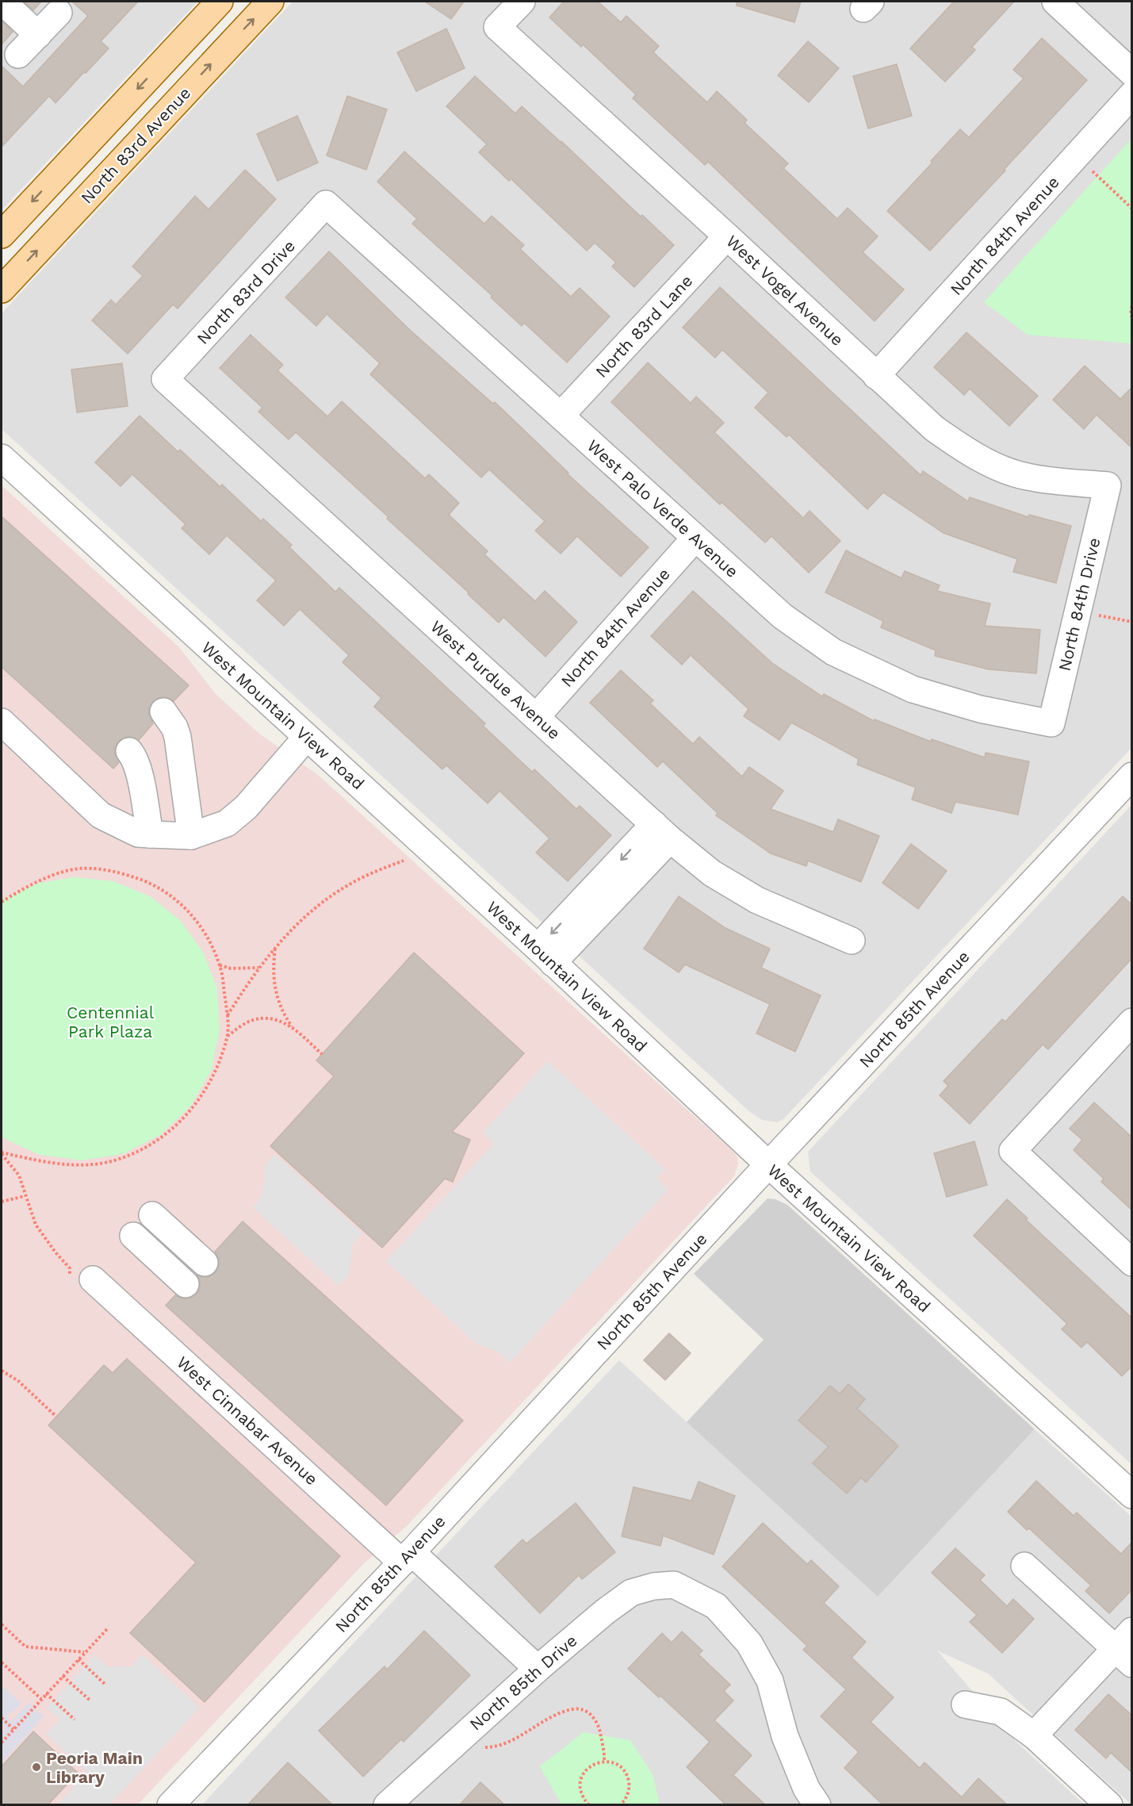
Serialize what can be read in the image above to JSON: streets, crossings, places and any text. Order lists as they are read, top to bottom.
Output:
{
  "streets": {
    "main road": ["North 83rd Avenue"],
    "street": [
      "North 84th Avenue",
      "West Vogel Avenue",
      "North 83rd Drive",
      "North 83rd Lane",
      "West Palo Verde Avenue",
      "North 84th Drive",
      "West Purdue Avenue",
      "West Mountain View Road",
      "North 85th Avenue",
      "West Cinnabar Avenue",
      "North 85th Drive"
    ]
  },
  "crossings": [
    ["North 84th Avenue", "West Vogel Avenue"],
    ["North 84th Avenue", "West Palo Verde Avenue"],
    ["North 84th Avenue", "West Purdue Avenue"],
    ["West Vogel Avenue", "North 83rd Lane"],
    ["West Vogel Avenue", "North 84th Drive"],
    ["North 83rd Drive", "West Palo Verde Avenue"],
    ["North 83rd Drive", "West Purdue Avenue"],
    ["North 83rd Lane", "West Palo Verde Avenue"],
    ["West Palo Verde Avenue", "North 84th Drive"],
    ["West Mountain View Road", "North 85th Avenue"],
    ["North 85th Avenue", "West Cinnabar Avenue"],
    ["West Cinnabar Avenue", "North 85th Drive"]
  ],
  "parks": ["Centennial Park Plaza"],
  "places": ["Peoria Main Library"]
}
